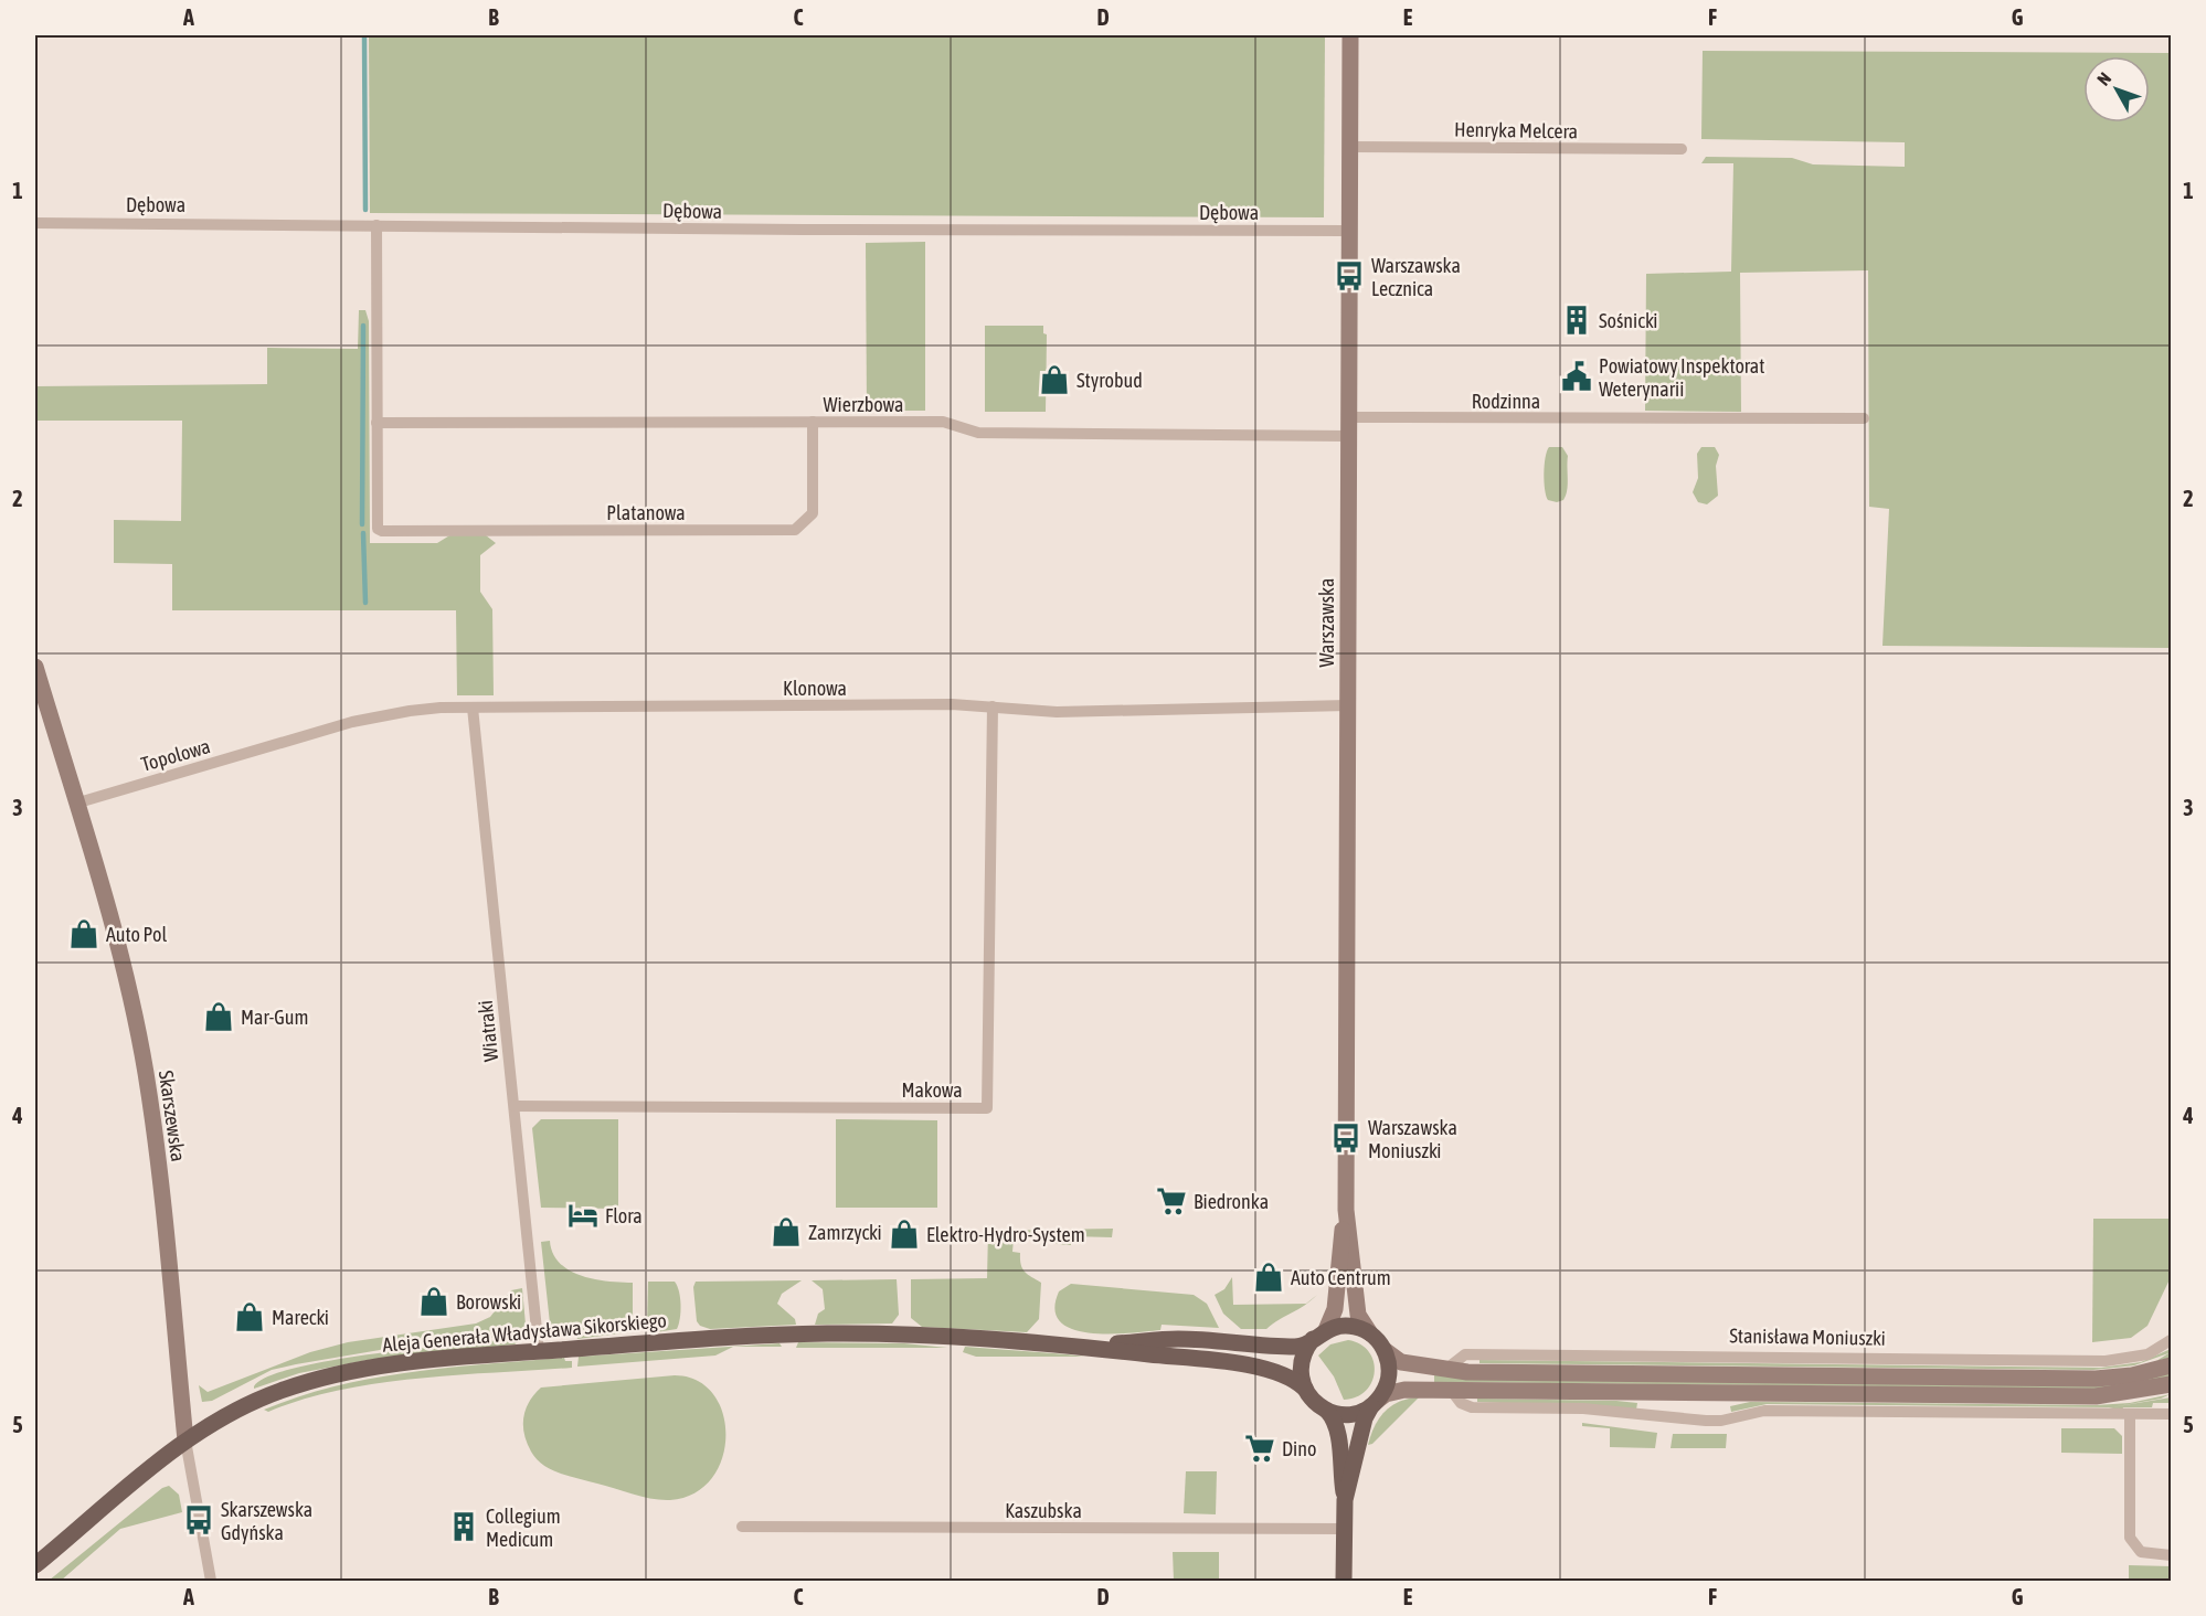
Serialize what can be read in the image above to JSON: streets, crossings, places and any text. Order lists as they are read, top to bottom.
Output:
{
  "streets": {
    "main road": [
      "Warszawska",
      "Skarszewska",
      "Aleja Generała Władysława Sikorskiego",
      "Stanisława Moniuszki"
    ],
    "street": [
      "Henryka Melcera",
      "Dębowa",
      "Rodzinna",
      "Wierzbowa",
      "Platanowa",
      "Klonowa",
      "Topolowa",
      "Wiatraki",
      "Makowa",
      "Kaszubska"
    ]
  },
  "crossings": [
    ["Henryka Melcera", "Warszawska"],
    ["Dębowa", "Warszawska"],
    ["Rodzinna", "Warszawska"],
    ["Wierzbowa", "Platanowa"],
    ["Wierzbowa", "Warszawska"],
    ["Warszawska", "Klonowa"],
    ["Warszawska", "Aleja Generała Władysława Sikorskiego"],
    ["Warszawska", "Stanisława Moniuszki"],
    ["Klonowa", "Topolowa"],
    ["Klonowa", "Wiatraki"],
    ["Klonowa", "Makowa"],
    ["Topolowa", "Skarszewska"],
    ["Wiatraki", "Makowa"],
    ["Wiatraki", "Aleja Generała Władysława Sikorskiego"],
    ["Skarszewska", "Aleja Generała Władysława Sikorskiego"],
    ["Aleja Generała Władysława Sikorskiego", "Stanisława Moniuszki"]
  ],
  "places": {
    "bus stop": ["Warszawska Lecznica", "Warszawska Moniuszki", "Skarszewska Gdyńska"],
    "building": ["Sośnicki", "Collegium Medicum"],
    "public building": ["Powiatowy Inspektorat Weterynarii"],
    "shop": [
      "Styrobud",
      "Auto Pol",
      "Mar-Gum",
      "Zamrzycki",
      "Elektro-Hydro-System",
      "Auto Centrum",
      "Borowski",
      "Marecki"
    ],
    "supermarket": ["Biedronka", "Dino"],
    "hotel": ["Flora"]
  },
  "north": "top left",
  "grid": {
    "columns": [
      "A",
      "B",
      "C",
      "D",
      "E",
      "F",
      "G"
    ],
    "rows": [
      "1",
      "2",
      "3",
      "4",
      "5"
    ]
  }
}
